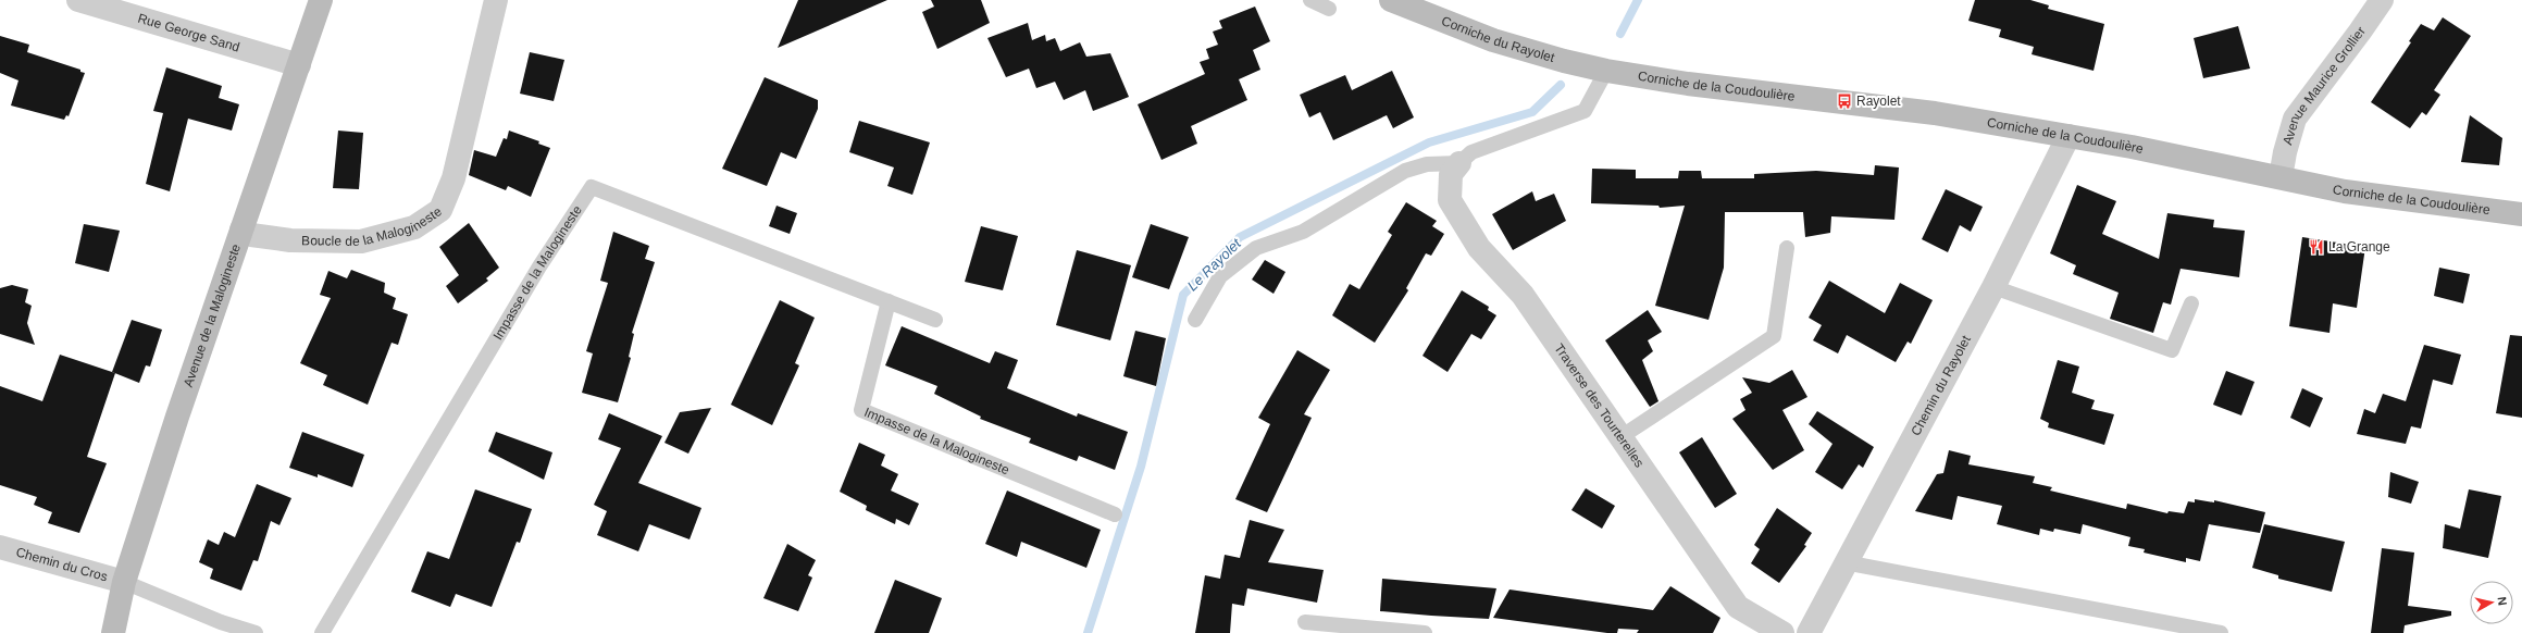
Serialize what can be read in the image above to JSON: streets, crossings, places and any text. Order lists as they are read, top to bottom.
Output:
{
  "streets": {
    "main road": ["Corniche du Rayolet", "Corniche de la Coudoulière", "Avenue de la Malogineste"],
    "street": [
      "Rue George Sand",
      "Avenue Maurice Grollier",
      "Boucle de la Malogineste",
      "Chemin du Rayolet",
      "Traverse des Tourterelles",
      "Chemin du Cros"
    ],
    "lane": ["Impasse de la Malogineste"]
  },
  "crossings": [
    ["Rue George Sand", "Avenue de la Malogineste"],
    ["Corniche du Rayolet", "Corniche de la Coudoulière"],
    ["Corniche de la Coudoulière", "Avenue Maurice Grollier"],
    ["Corniche de la Coudoulière", "Chemin du Rayolet"],
    ["Boucle de la Malogineste", "Avenue de la Malogineste"],
    ["Avenue de la Malogineste", "Chemin du Cros"]
  ],
  "water": ["Le Rayolet"],
  "places": {
    "bus stop": ["Rayolet"],
    "restaurant": ["La Grange"]
  },
  "north": "right"
}
